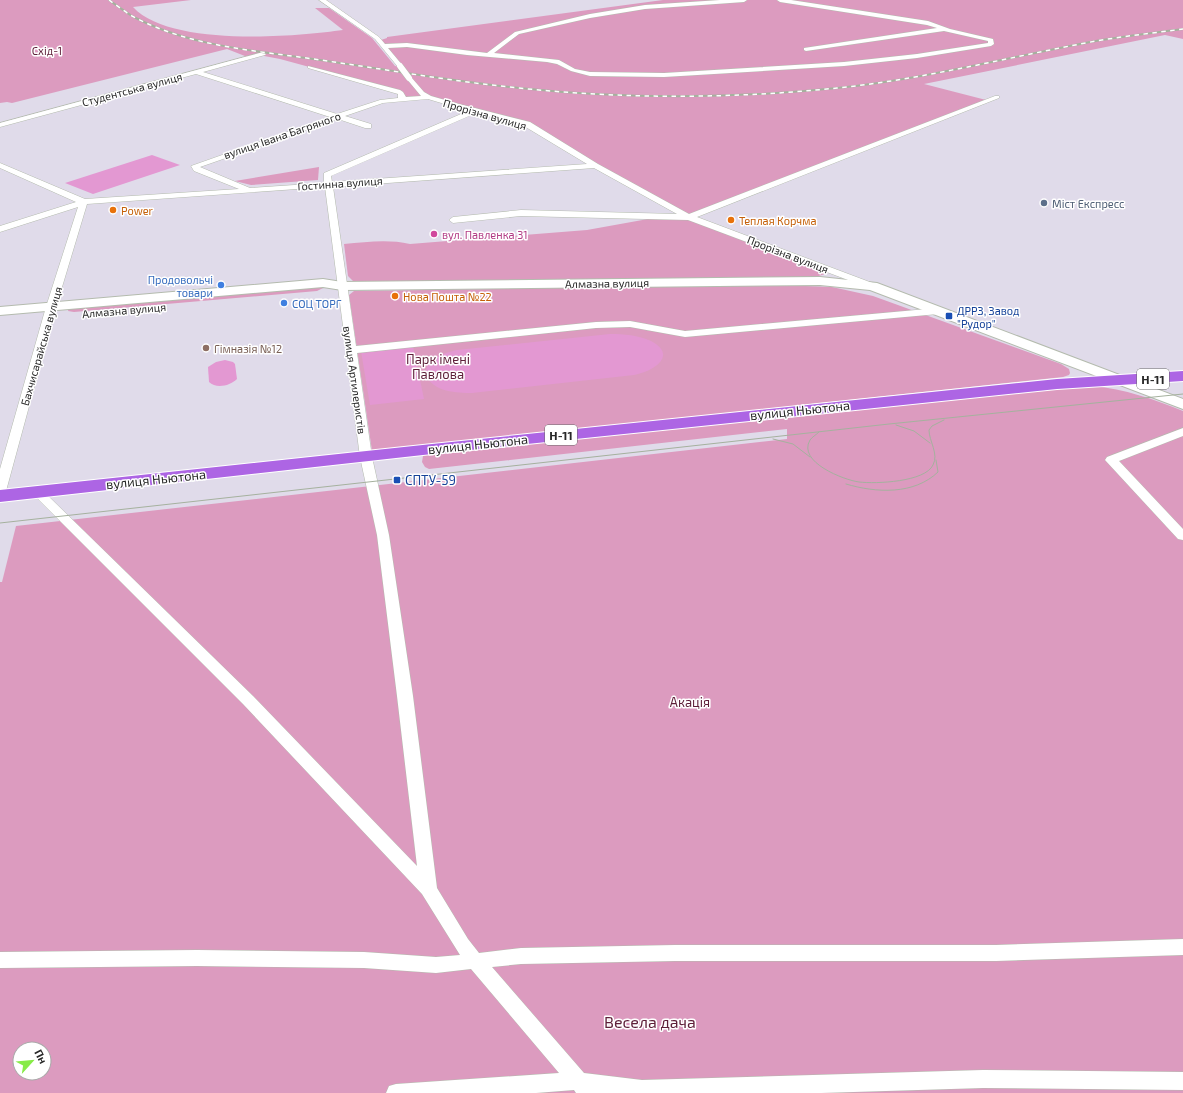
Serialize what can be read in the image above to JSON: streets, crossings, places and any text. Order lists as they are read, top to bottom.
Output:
{
  "streets": {
    "main road": ["Н-11", "вулиця Ньютона"],
    "street": [
      "Студентська вулиця",
      "Прорізна вулиця",
      "вулиця Івана Багряного",
      "Гостинна вулиця",
      "Алмазна вулиця",
      "Бахчисарайська вулиця",
      "вулиця Артилеристів"
    ]
  },
  "crossings": [
    ["Прорізна вулиця", "вулиця Івана Багряного"],
    ["Прорізна вулиця", "Гостинна вулиця"],
    ["Прорізна вулиця", "Алмазна вулиця"],
    ["Прорізна вулиця", "Н-11"],
    ["Прорізна вулиця", "вулиця Ньютона"],
    ["вулиця Івана Багряного", "Гостинна вулиця"],
    ["Гостинна вулиця", "Бахчисарайська вулиця"],
    ["Гостинна вулиця", "вулиця Артилеристів"],
    ["Алмазна вулиця", "Бахчисарайська вулиця"],
    ["Алмазна вулиця", "вулиця Артилеристів"],
    ["Н-11", "вулиця Ньютона"],
    ["вулиця Артилеристів", "вулиця Ньютона"]
  ],
  "parks": [
    "Схід-1",
    "Парк імені Павлова",
    "Акація",
    "Весела дача"
  ],
  "places": {
    "other": [
      "Міст Експресс",
      "Power",
      "Теплая Корчма",
      "вул. Павленка 31",
      "Продовольчі товари",
      "Нова Пошта №22",
      "СОЦ ТОРГ",
      "Гімназія №12"
    ],
    "transit": ["ДРРЗ, Завод \"Рудор\"", "СПТУ-59"]
  },
  "north": "top right"
}
